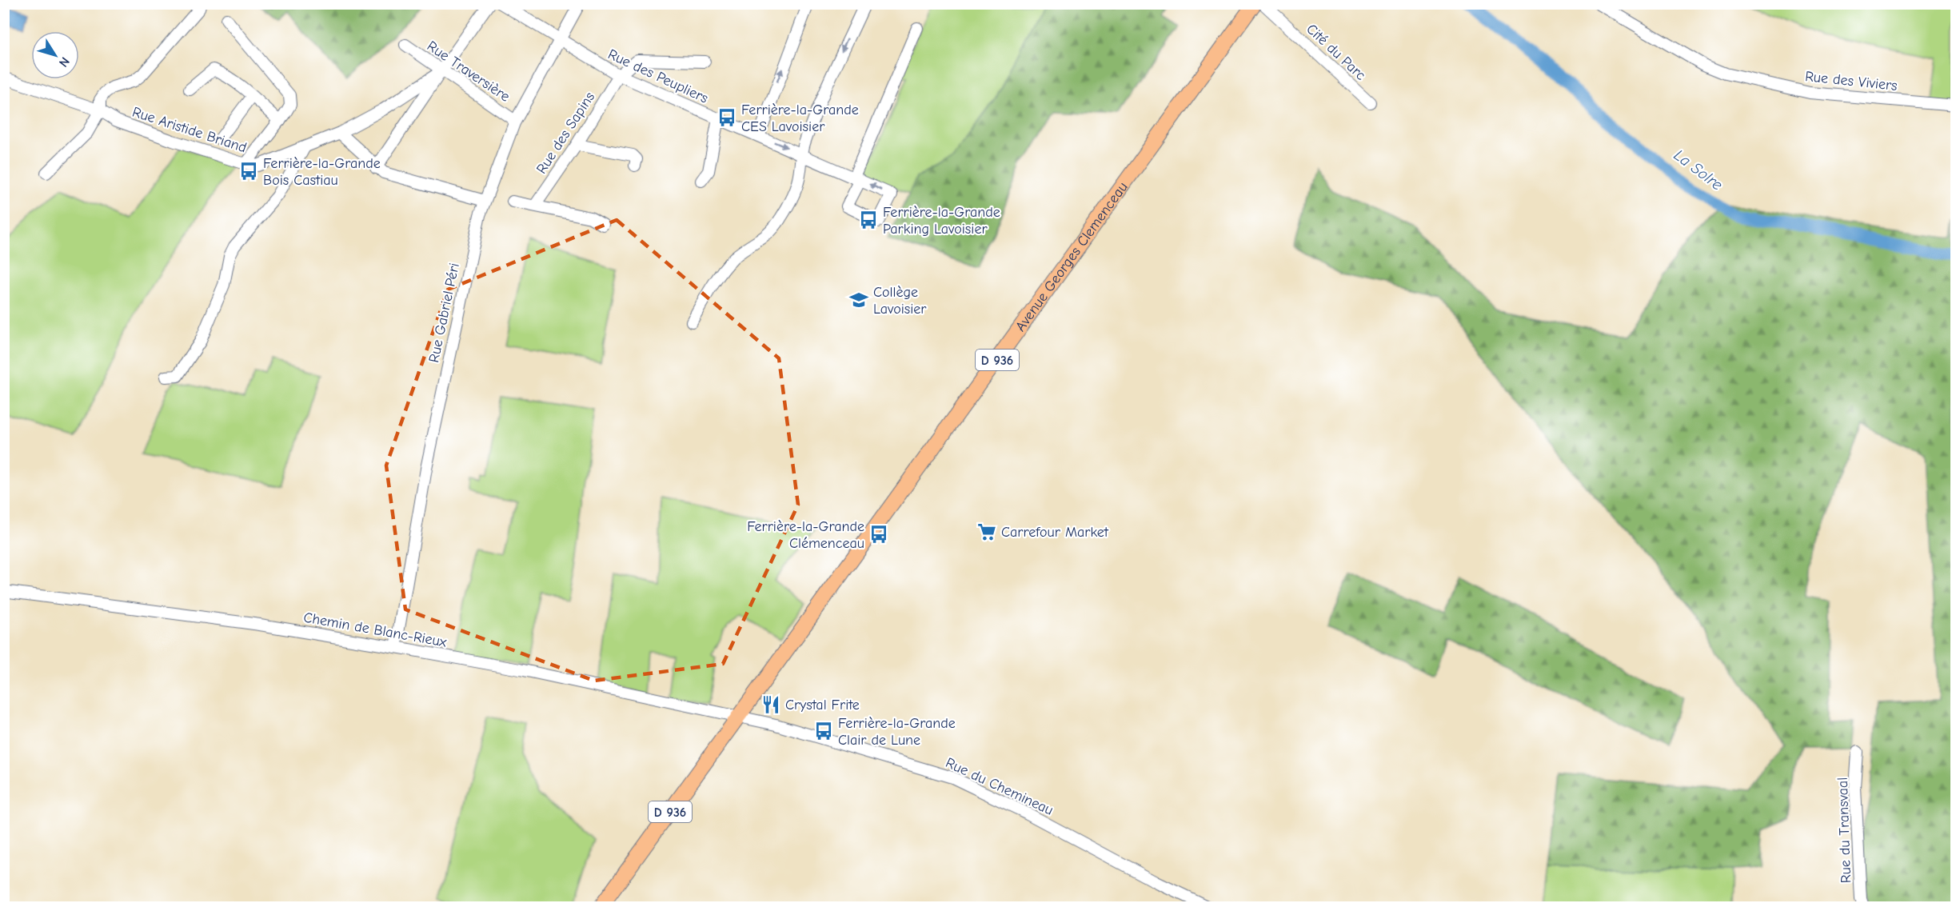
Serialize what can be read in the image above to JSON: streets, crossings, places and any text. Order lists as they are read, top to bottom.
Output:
{
  "streets": {
    "main road": ["Avenue Georges Clemenceau", "D 936"],
    "street": [
      "Cité du Parc",
      "Rue Traversière",
      "Rue des Peupliers",
      "Rue des Viviers",
      "Rue Aristide Briand",
      "Rue des Sapins",
      "Rue Gabriel Péri",
      "Chemin de Blanc-Rieux",
      "Rue du Chemineau",
      "Rue du Transvaal"
    ]
  },
  "crossings": [
    ["Rue Traversière", "Rue Aristide Briand"],
    ["Rue Traversière", "Rue Gabriel Péri"],
    ["Rue des Peupliers", "Rue des Sapins"],
    ["Rue des Peupliers", "Rue Gabriel Péri"],
    ["Avenue Georges Clemenceau", "Chemin de Blanc-Rieux"],
    ["Avenue Georges Clemenceau", "Rue du Chemineau"],
    ["Rue Gabriel Péri", "Chemin de Blanc-Rieux"],
    ["Chemin de Blanc-Rieux", "Rue du Chemineau"]
  ],
  "water": ["La Solre"],
  "places": {
    "bus stop": [
      "Ferrière-la-Grande CES Lavoisier",
      "Ferrière-la-Grande Bois Castiau",
      "Ferrière-la-Grande Parking Lavoisier",
      "Ferrière-la-Grande Clémenceau",
      "Ferrière-la-Grande Clair de Lune"
    ],
    "school or university": ["Collège Lavoisier"],
    "supermarket": ["Carrefour Market"],
    "restaurant": ["Crystal Frite"]
  },
  "north": "bottom right"
}
